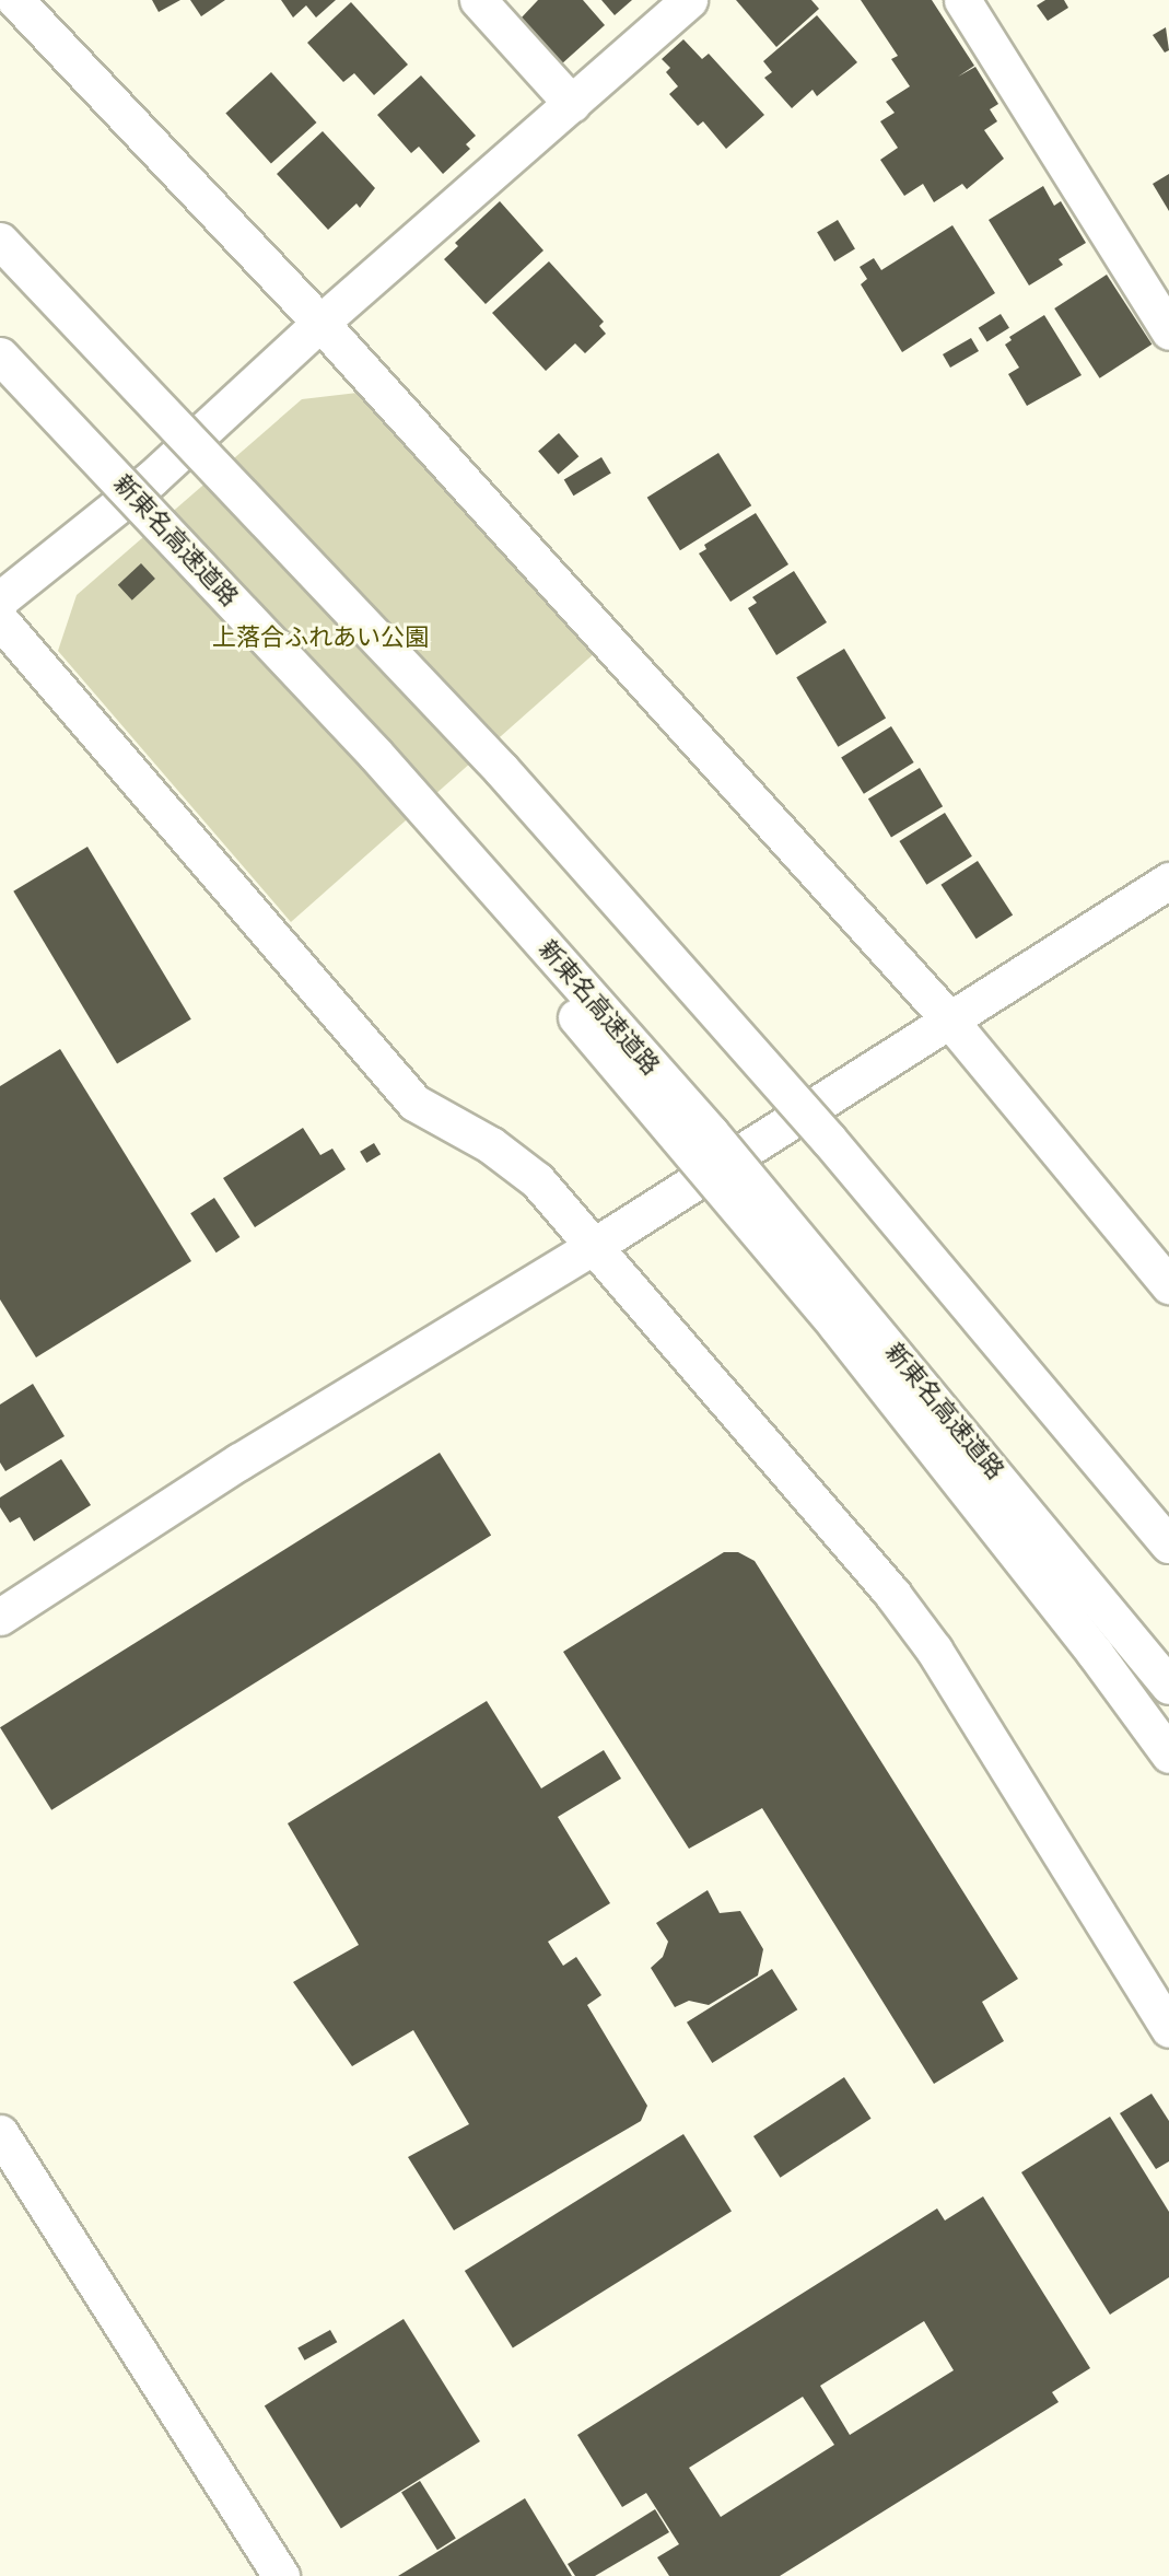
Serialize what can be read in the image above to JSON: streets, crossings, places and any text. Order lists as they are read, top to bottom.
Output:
{
  "streets": {
    "main road": ["新東名高速道路"]
  },
  "parks": ["上落合ふれあい公園"]
}
